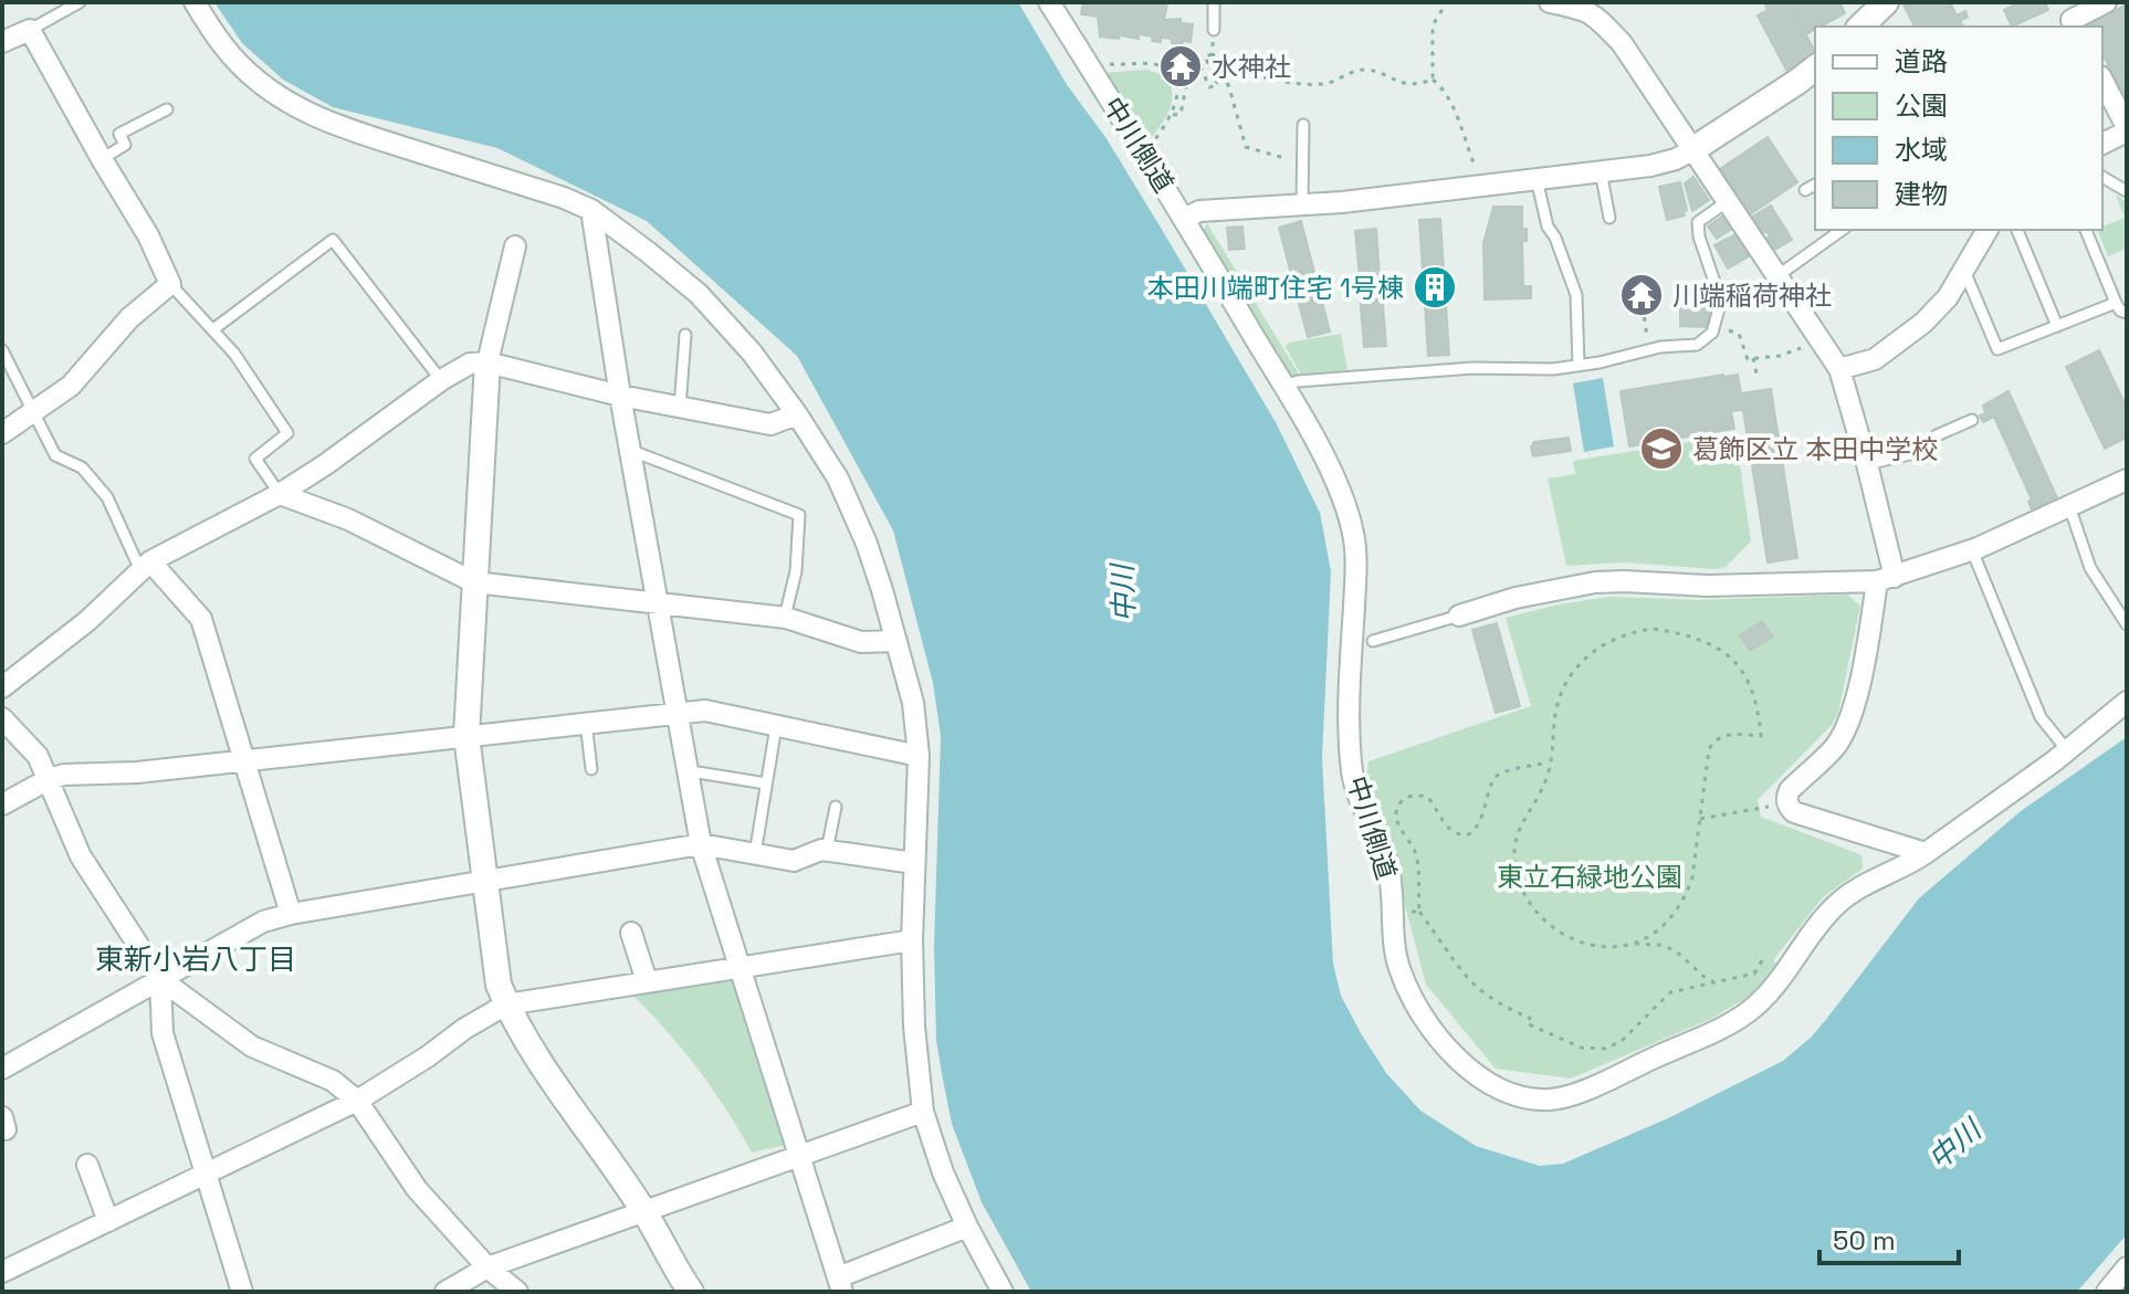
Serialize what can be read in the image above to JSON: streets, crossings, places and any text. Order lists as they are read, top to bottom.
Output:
{
  "streets": {
    "street": ["中川側道"]
  },
  "districts": ["東新小岩八丁目"],
  "water": ["中川"],
  "parks": ["東立石緑地公園"],
  "places": {
    "temple": ["水神社", "川端稲荷神社"],
    "building": ["本田川端町住宅 1号棟"],
    "school or university": ["葛飾区立 本田中学校"]
  },
  "legend": [
    "道路",
    "公園",
    "水域",
    "建物"
  ],
  "scale_bar": "50 m"
}
